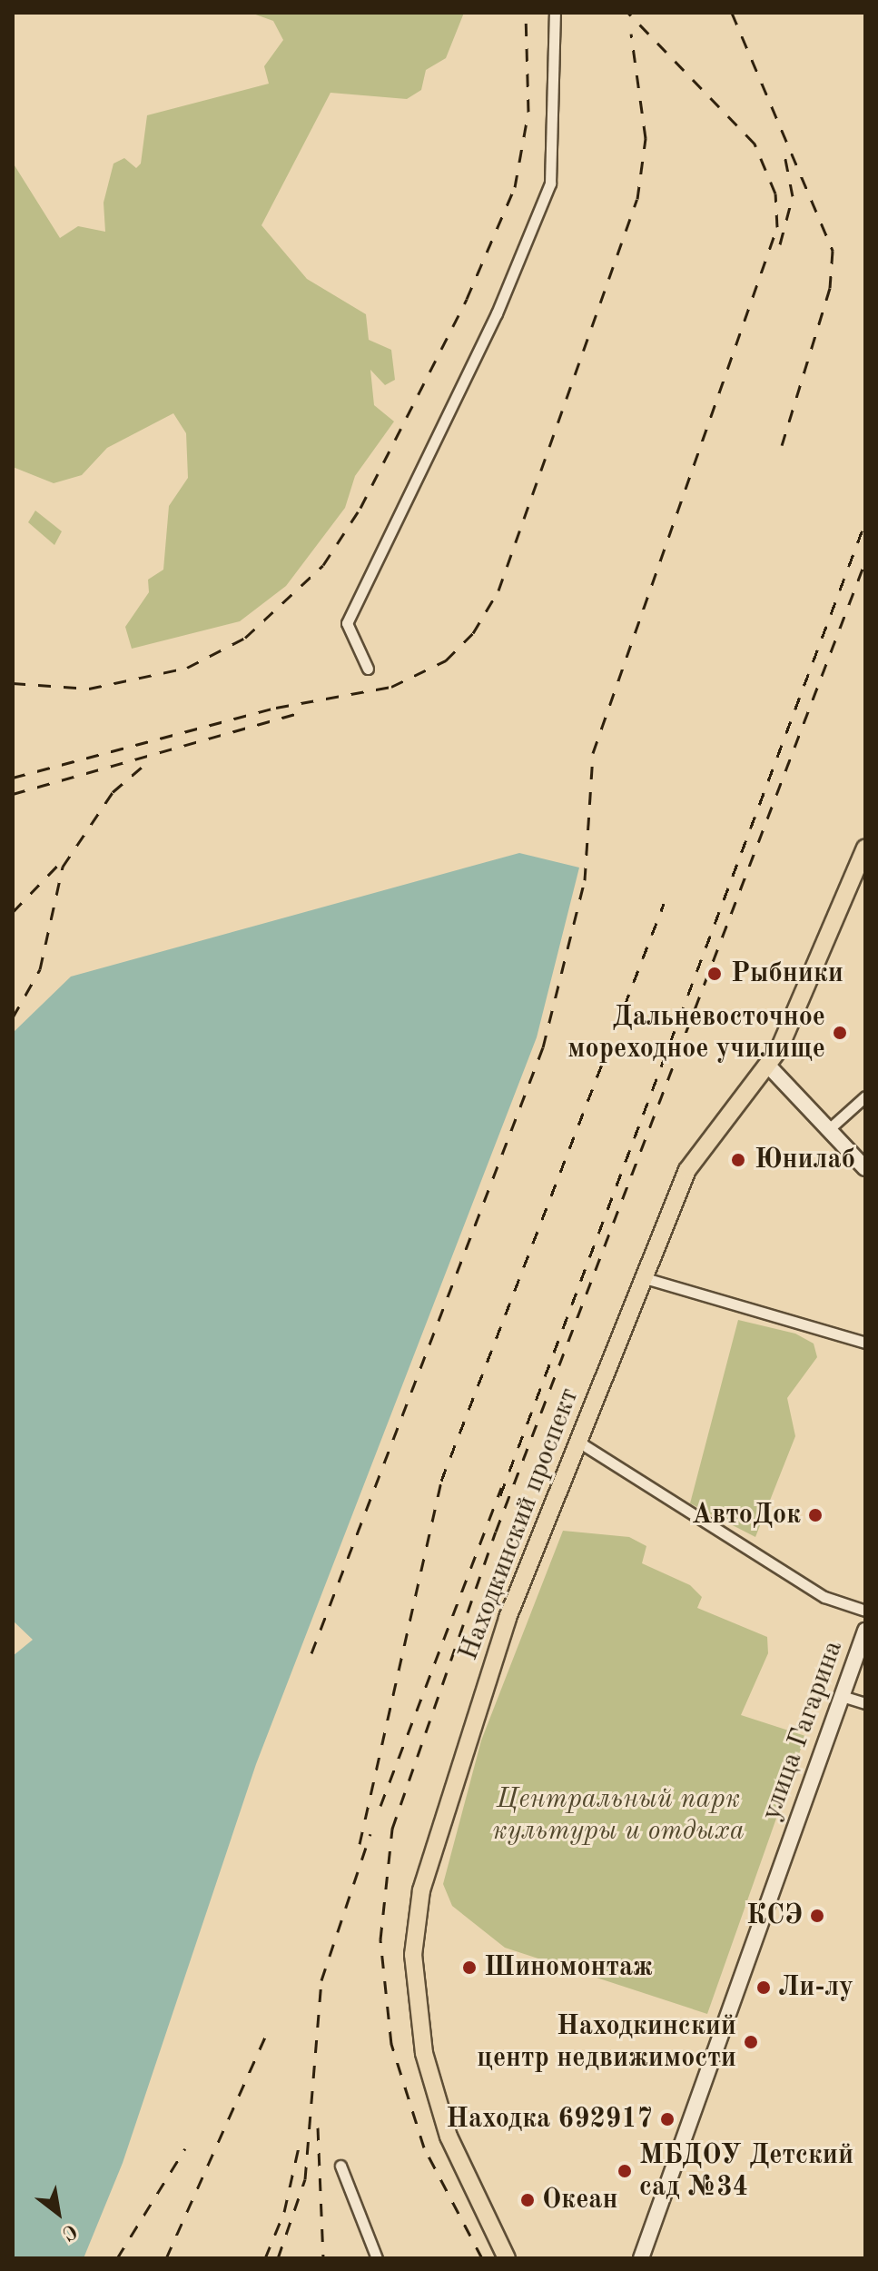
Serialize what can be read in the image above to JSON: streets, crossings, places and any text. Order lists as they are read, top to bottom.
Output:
{
  "streets": {
    "main road": ["Находкинский проспект", "улица Гагарина"]
  },
  "parks": ["Центральный парк культуры и отдыха"],
  "places": [
    "Рыбники",
    "Дальневосточное мореходное училище",
    "Юнилаб",
    "АвтоДок",
    "КСЭ",
    "Шиномонтаж",
    "Ли-лу",
    "Находкинский центр недвижимости",
    "Находка 692917",
    "МБДОУ Детский сад №34",
    "Океан"
  ],
  "north": "bottom right"
}
